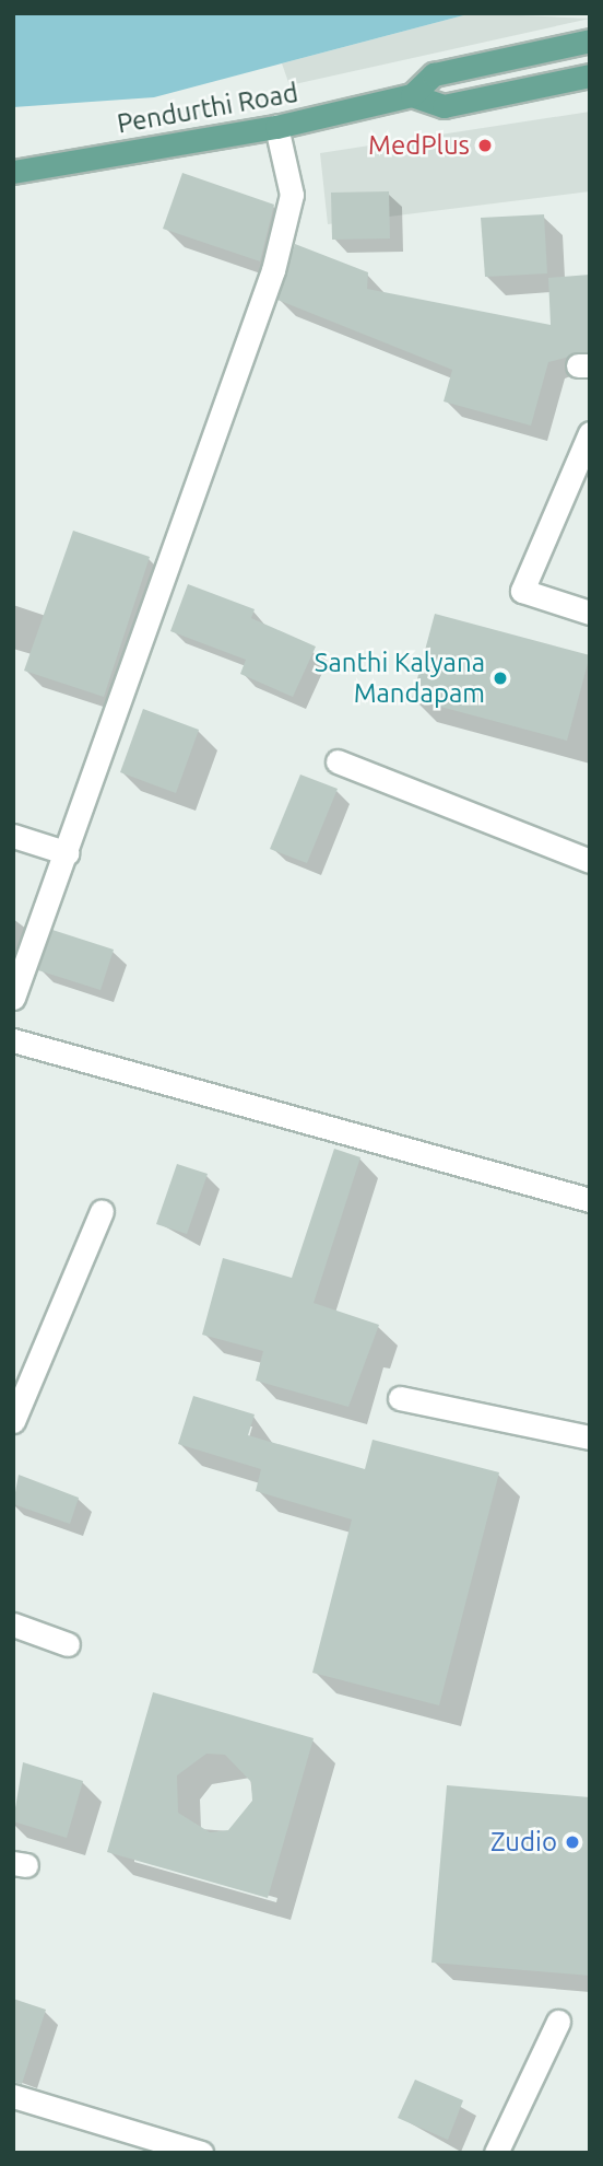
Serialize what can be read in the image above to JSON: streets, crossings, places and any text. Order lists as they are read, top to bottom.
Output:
{
  "streets": {
    "main road": ["Pendurthi Road"]
  },
  "places": ["MedPlus", "Santhi Kalyana Mandapam", "Zudio"]
}
